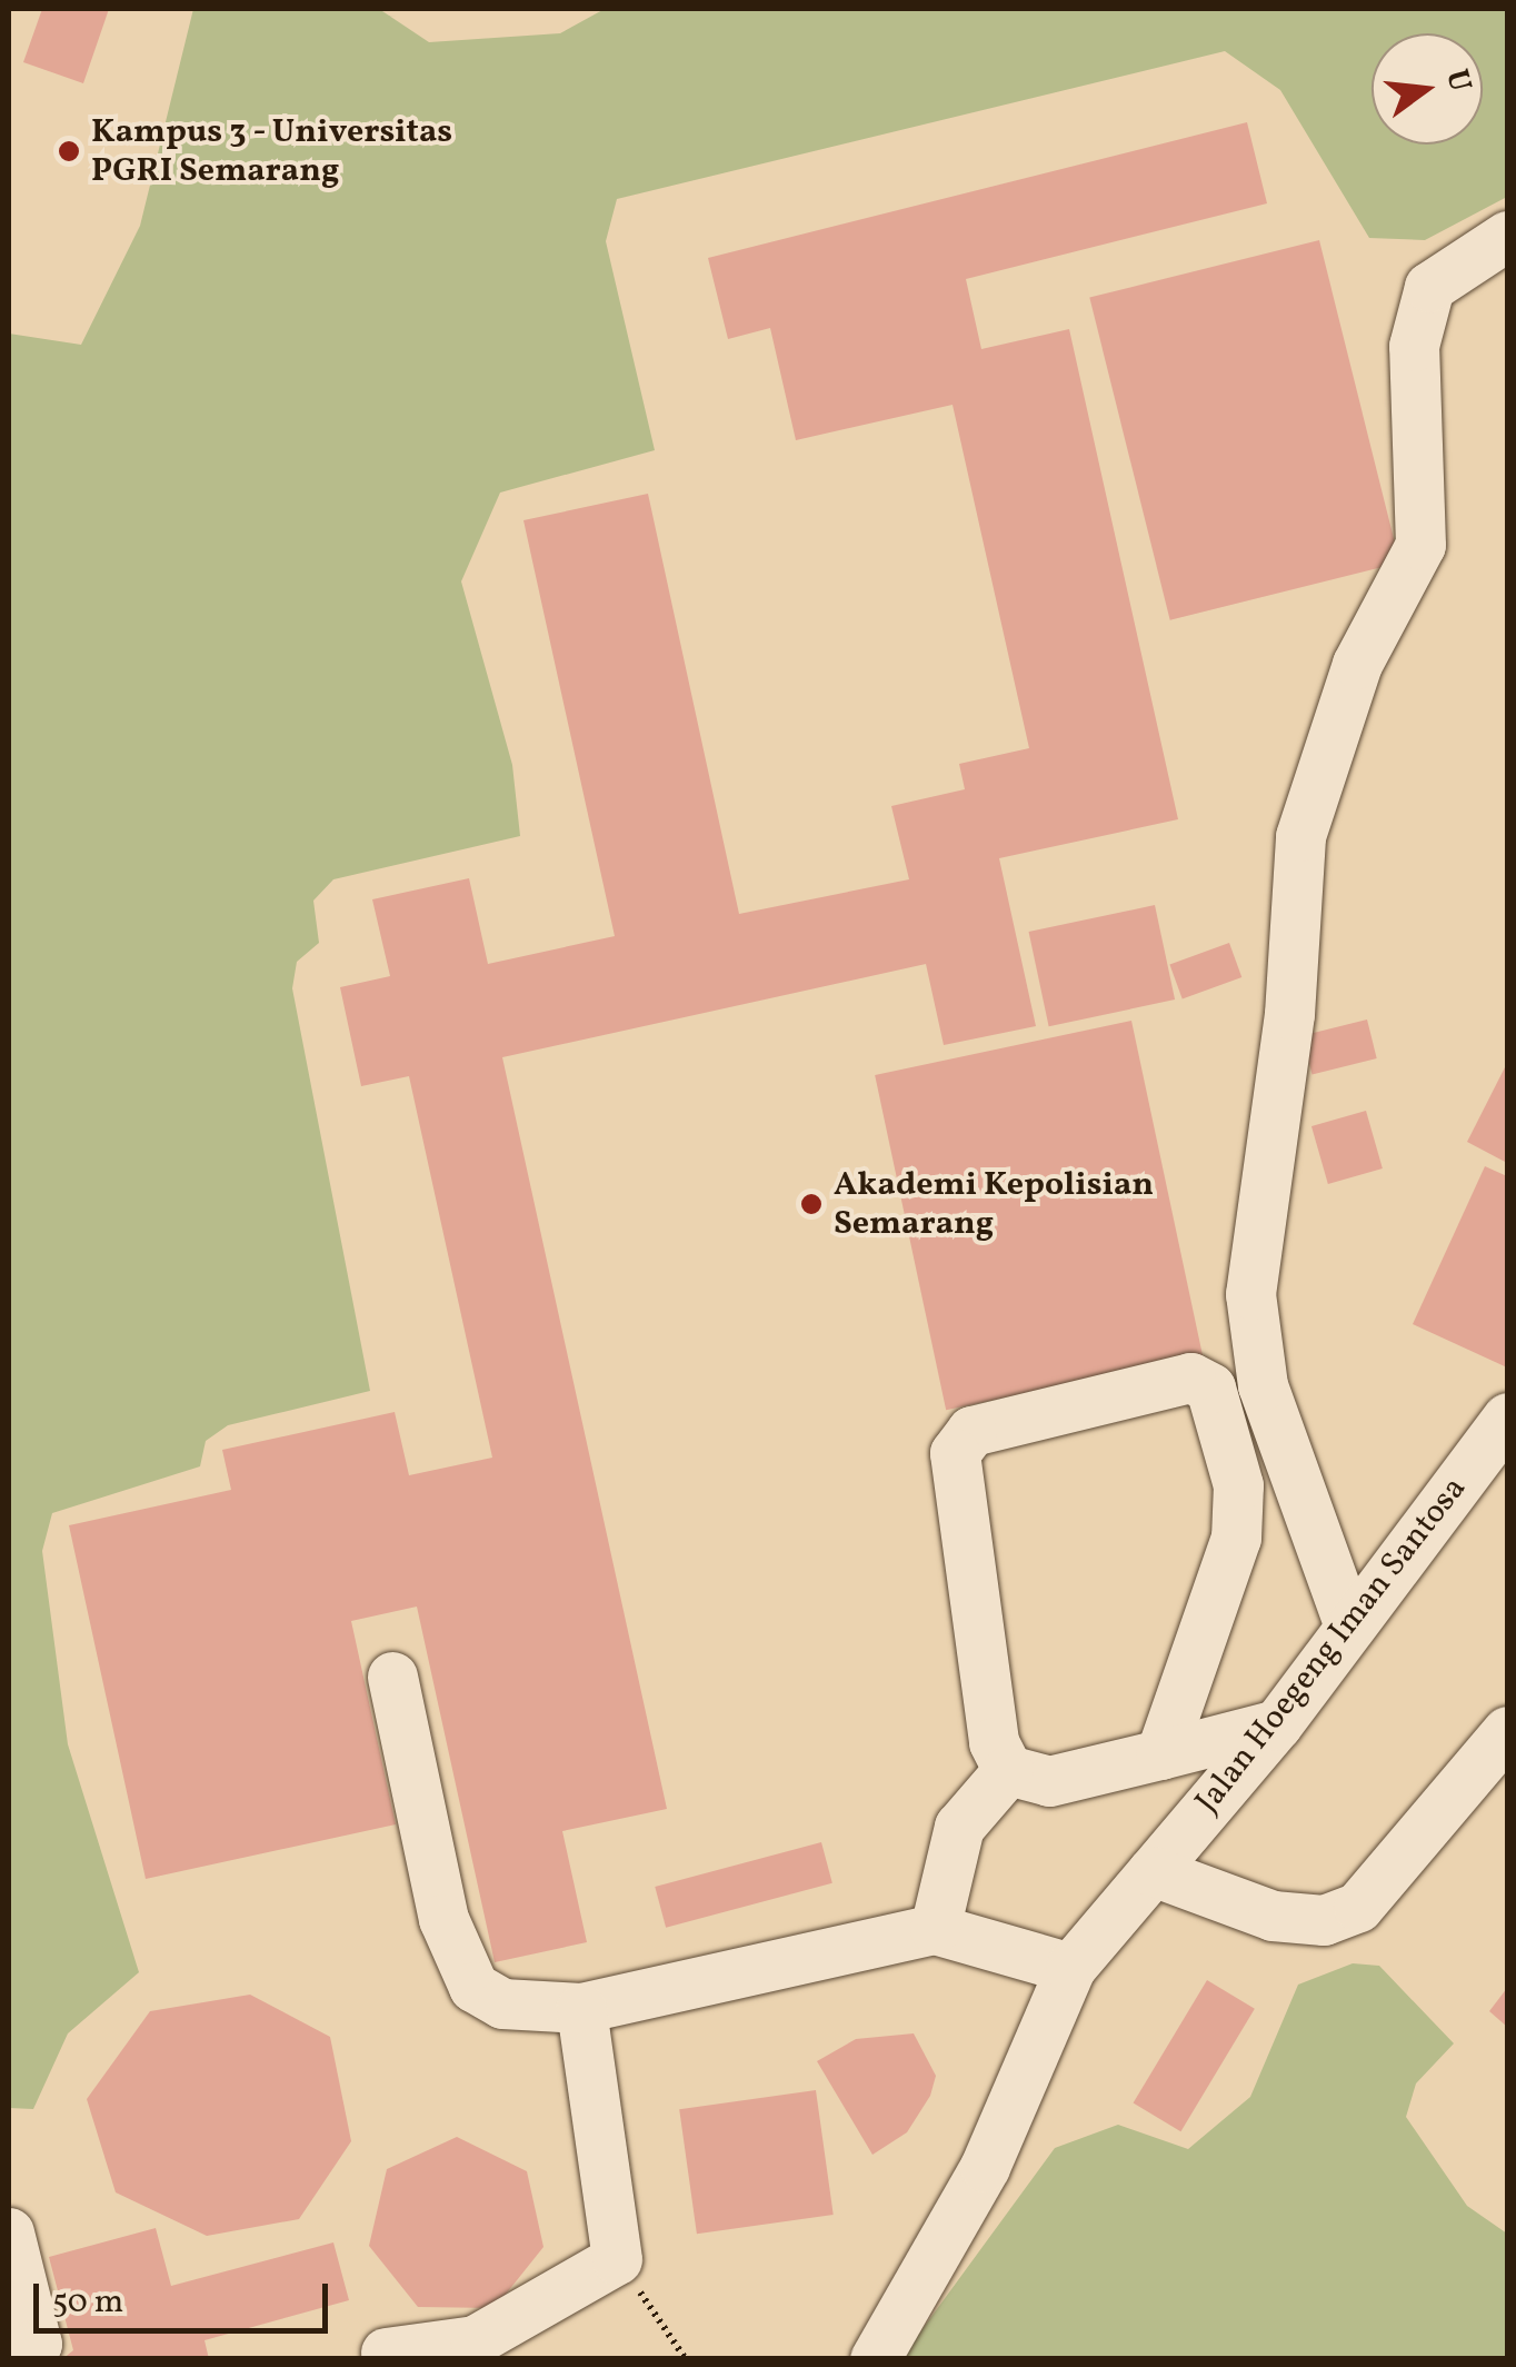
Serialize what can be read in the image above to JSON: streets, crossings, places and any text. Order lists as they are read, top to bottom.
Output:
{
  "streets": {
    "lane": ["Jalan Hoegeng Iman Santosa"]
  },
  "places": ["Kampus 3 - Universitas PGRI Semarang", "Akademi Kepolisian Semarang"],
  "scale_bar": "50 m",
  "north": "right"
}
